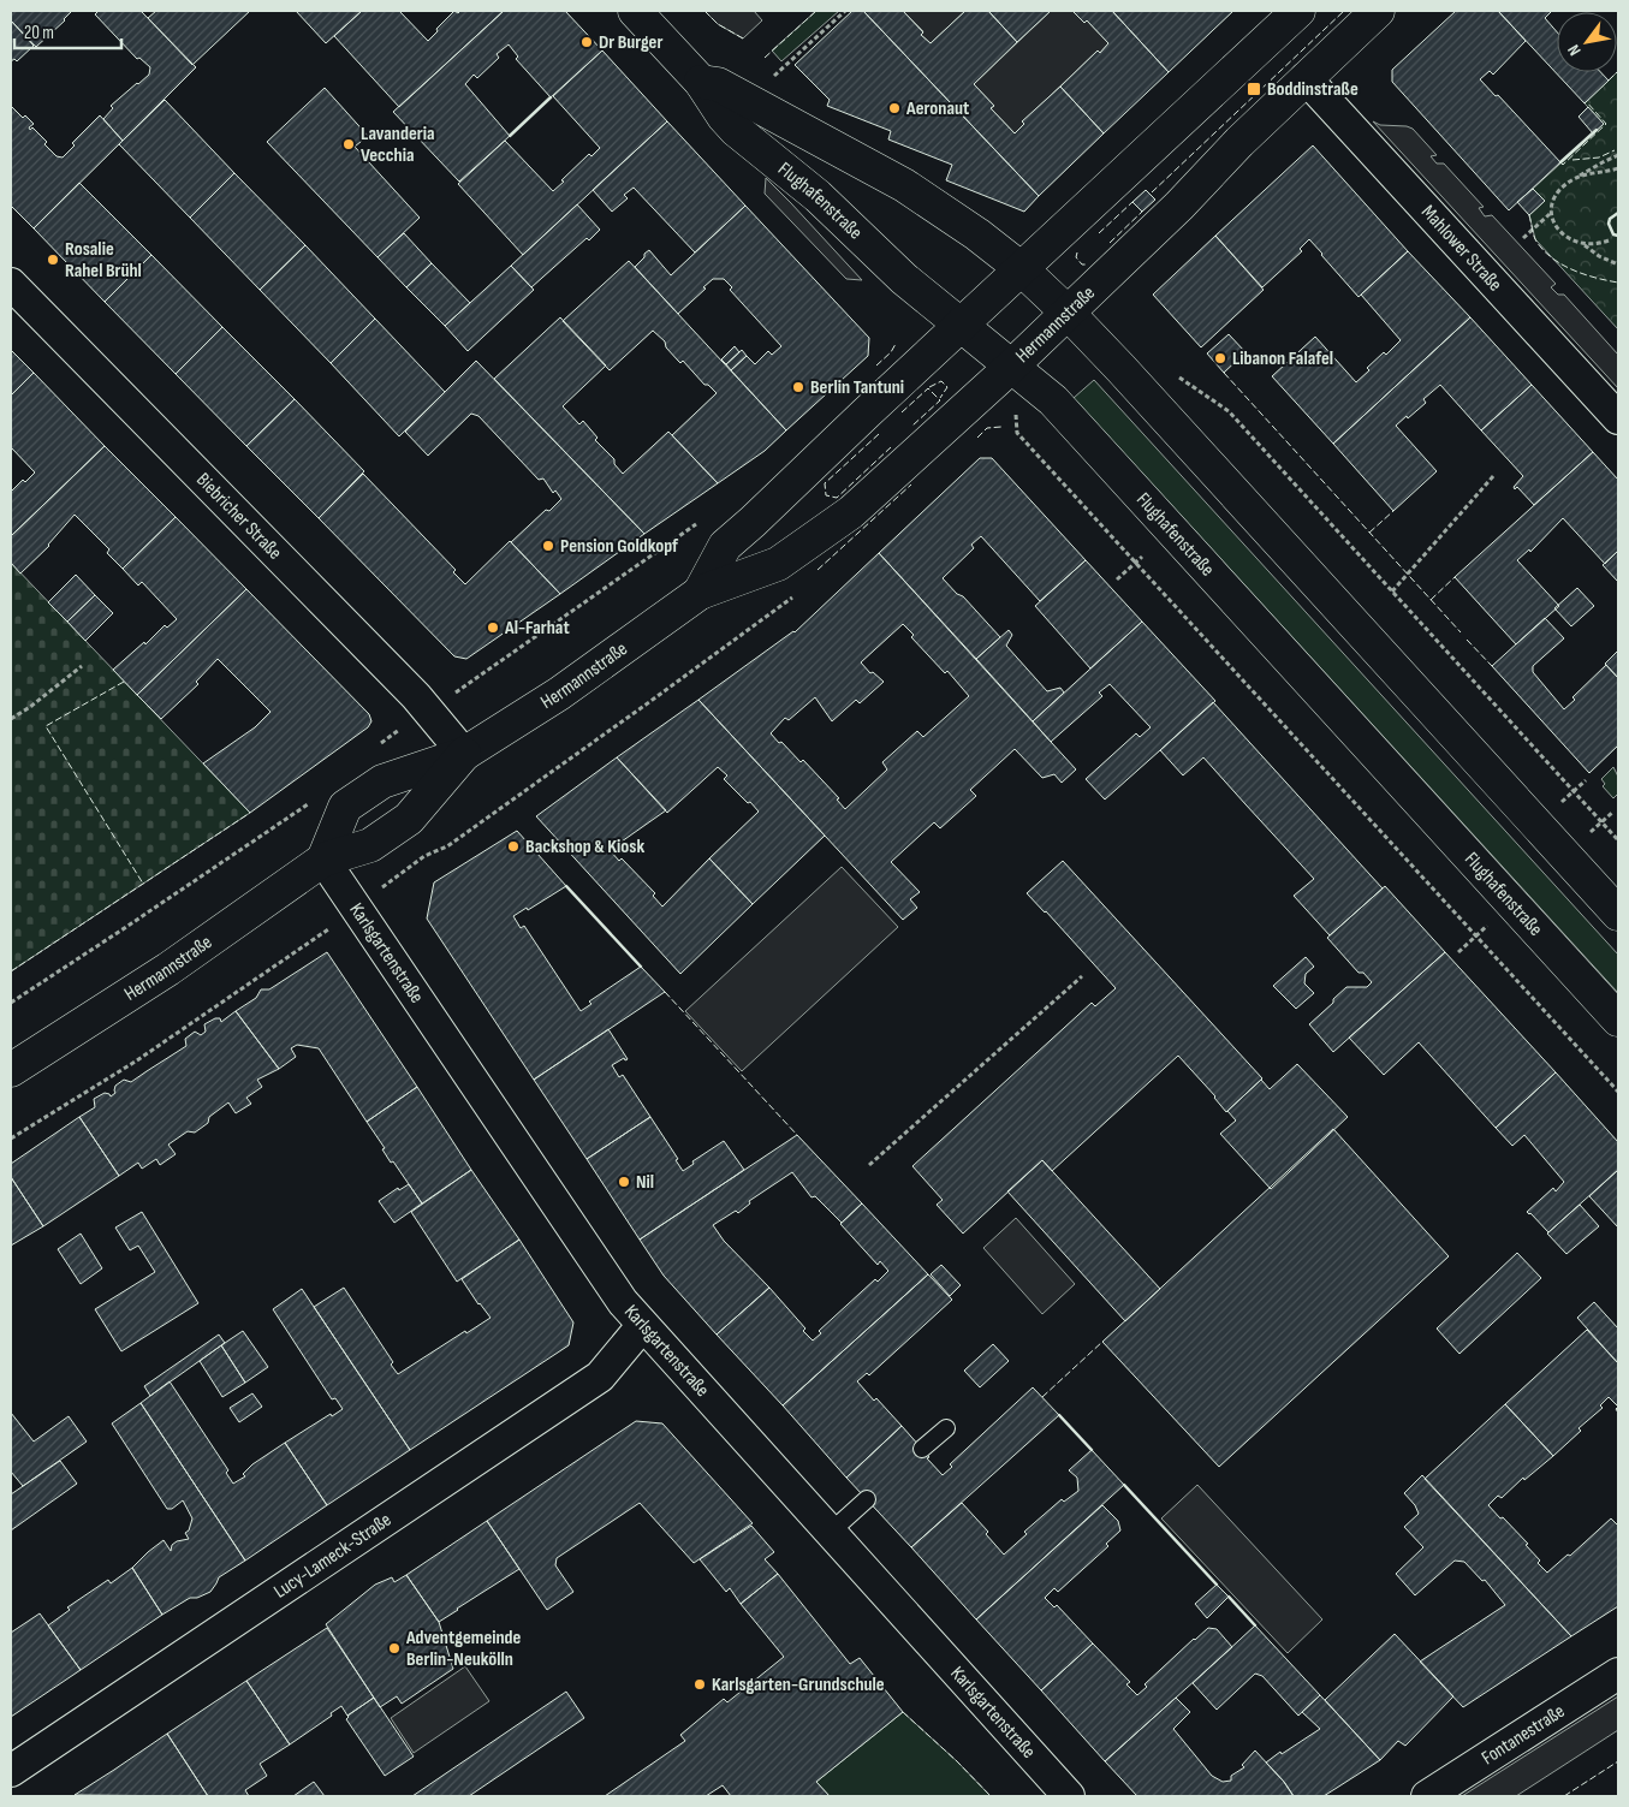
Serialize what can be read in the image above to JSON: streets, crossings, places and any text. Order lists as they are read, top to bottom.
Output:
{
  "streets": {
    "main road": ["Flughafenstraße", "Hermannstraße"],
    "street": [
      "Mahlower Straße",
      "Biebricher Straße",
      "Karlsgartenstraße",
      "Lucy-Lameck-Straße",
      "Fontanestraße"
    ]
  },
  "crossings": [
    ["Flughafenstraße", "Hermannstraße"],
    ["Mahlower Straße", "Hermannstraße"],
    ["Hermannstraße", "Biebricher Straße"],
    ["Hermannstraße", "Karlsgartenstraße"],
    ["Karlsgartenstraße", "Lucy-Lameck-Straße"]
  ],
  "places": {
    "other": [
      "Dr Burger",
      "Aeronaut",
      "Lavanderia Vecchia",
      "Rosalie Rahel Brühl",
      "Libanon Falafel",
      "Berlin Tantuni",
      "Pension Goldkopf",
      "Al-Farhat",
      "Backshop & Kiosk",
      "Nil",
      "Adventgemeinde Berlin-Neukölln",
      "Karlsgarten-Grundschule"
    ],
    "transit": ["Boddinstraße"]
  },
  "scale_bar": "20 m",
  "north": "bottom left"
}
